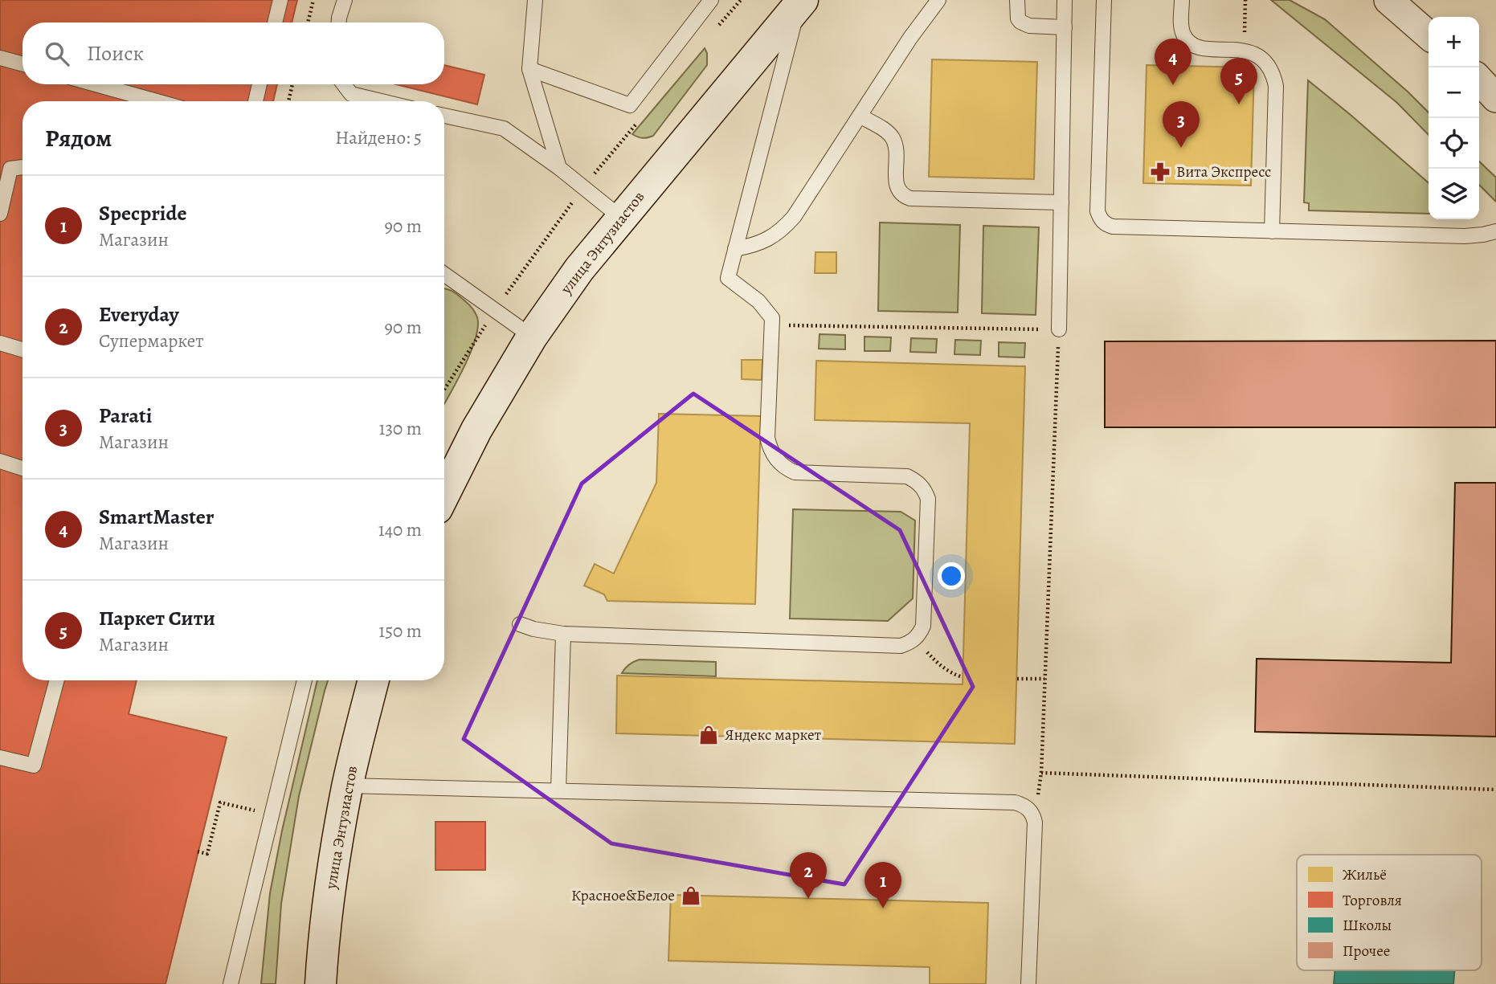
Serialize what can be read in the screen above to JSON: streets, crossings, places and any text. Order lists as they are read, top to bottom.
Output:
{
  "streets": {
    "main road": ["улица Энтузиастов"]
  },
  "places": {
    "pharmacy": ["Вита Экспресс"],
    "shop": ["Яндекс маркет", "Красное&Белое"]
  },
  "legend": [
    "Жильё",
    "Торговля",
    "Школы",
    "Прочее"
  ],
  "page": {
    "map_buttons": ["+", "−"],
    "search": "Поиск",
    "pins": [
      "4",
      "5",
      "3",
      "2",
      "1"
    ],
    "heading": ["Рядом", "Найдено: 5"],
    "list": [
      {
        "mark": "1",
        "name": "Specpride",
        "note": "Магазин",
        "value": "90 m"
      },
      {
        "mark": "2",
        "name": "Everyday",
        "note": "Супермаркет",
        "value": "90 m"
      },
      {
        "mark": "3",
        "name": "Parati",
        "note": "Магазин",
        "value": "130 m"
      },
      {
        "mark": "4",
        "name": "SmartMaster",
        "note": "Магазин",
        "value": "140 m"
      },
      {
        "mark": "5",
        "name": "Паркет Сити",
        "note": "Магазин",
        "value": "150 m"
      }
    ]
  }
}
